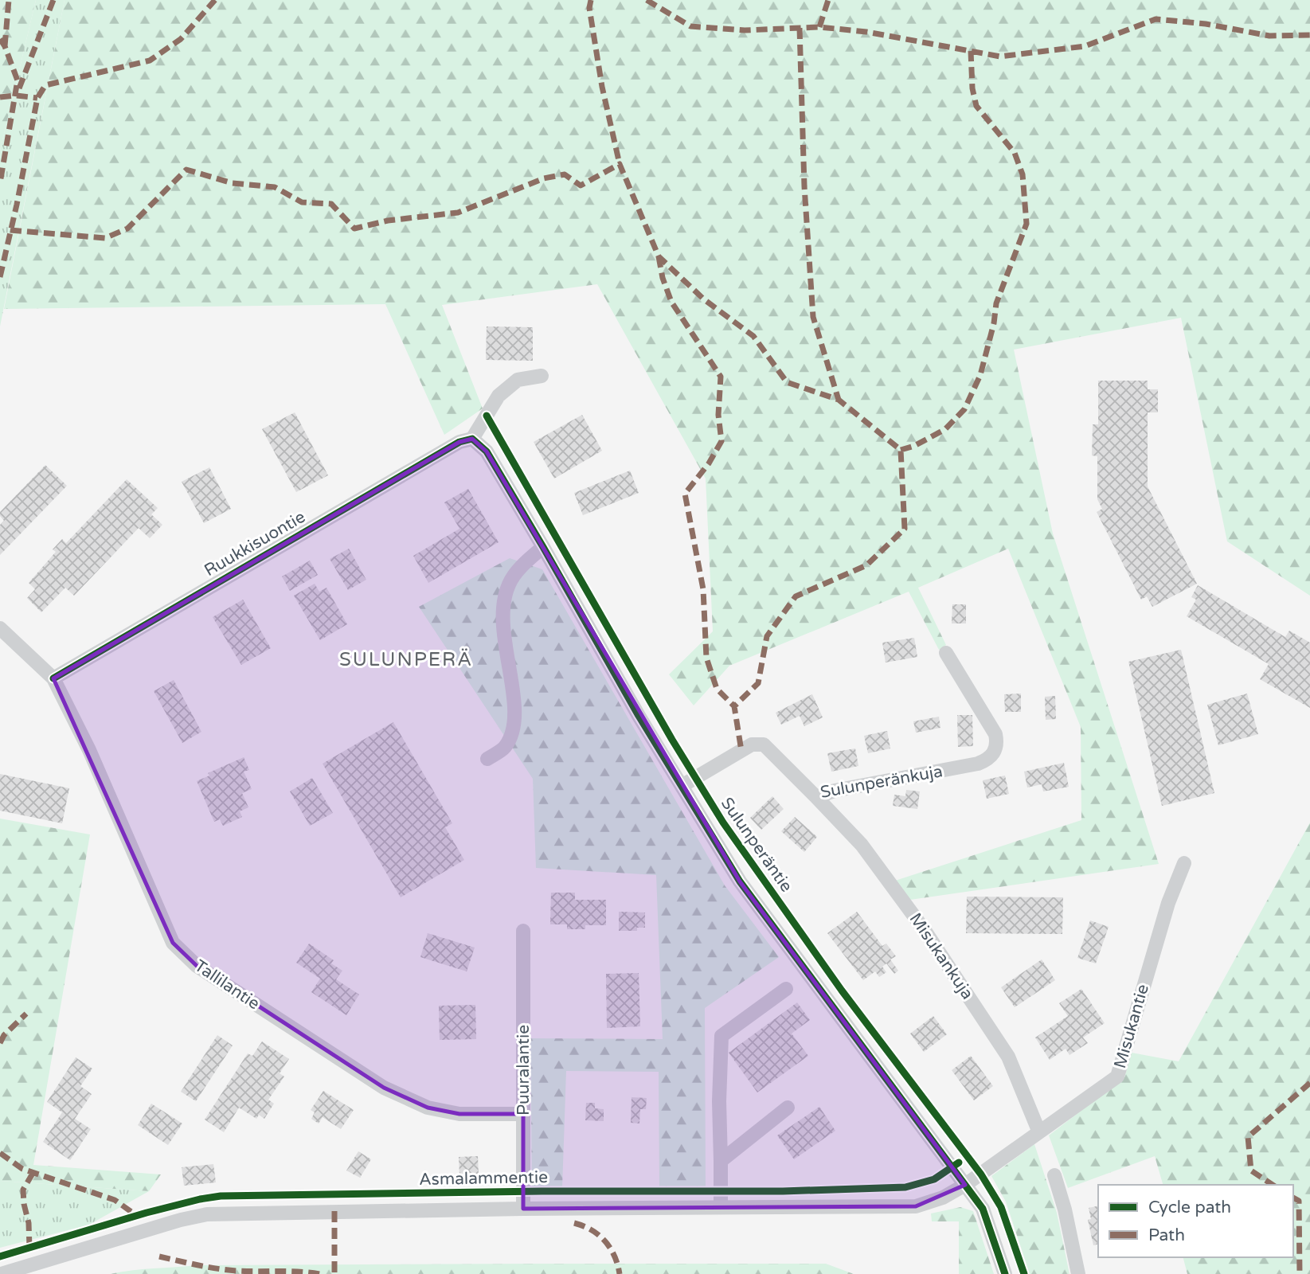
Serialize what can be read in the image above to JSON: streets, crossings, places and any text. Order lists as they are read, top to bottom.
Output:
{
  "streets": {
    "street": [
      "Ruukkisuontie",
      "Sulunperänkuja",
      "Sulunperäntie",
      "Misukankuja",
      "Tallilantie",
      "Misukantie",
      "Puuralantie",
      "Asmalammentie"
    ]
  },
  "crossings": [
    ["Ruukkisuontie", "Sulunperäntie"],
    ["Ruukkisuontie", "Tallilantie"],
    ["Sulunperänkuja", "Sulunperäntie"],
    ["Sulunperänkuja", "Misukankuja"],
    ["Sulunperäntie", "Misukantie"],
    ["Sulunperäntie", "Asmalammentie"],
    ["Misukankuja", "Misukantie"],
    ["Tallilantie", "Puuralantie"],
    ["Misukantie", "Asmalammentie"],
    ["Puuralantie", "Asmalammentie"]
  ],
  "districts": ["SULUNPERÄ"],
  "legend": ["Cycle path", "Path"]
}
